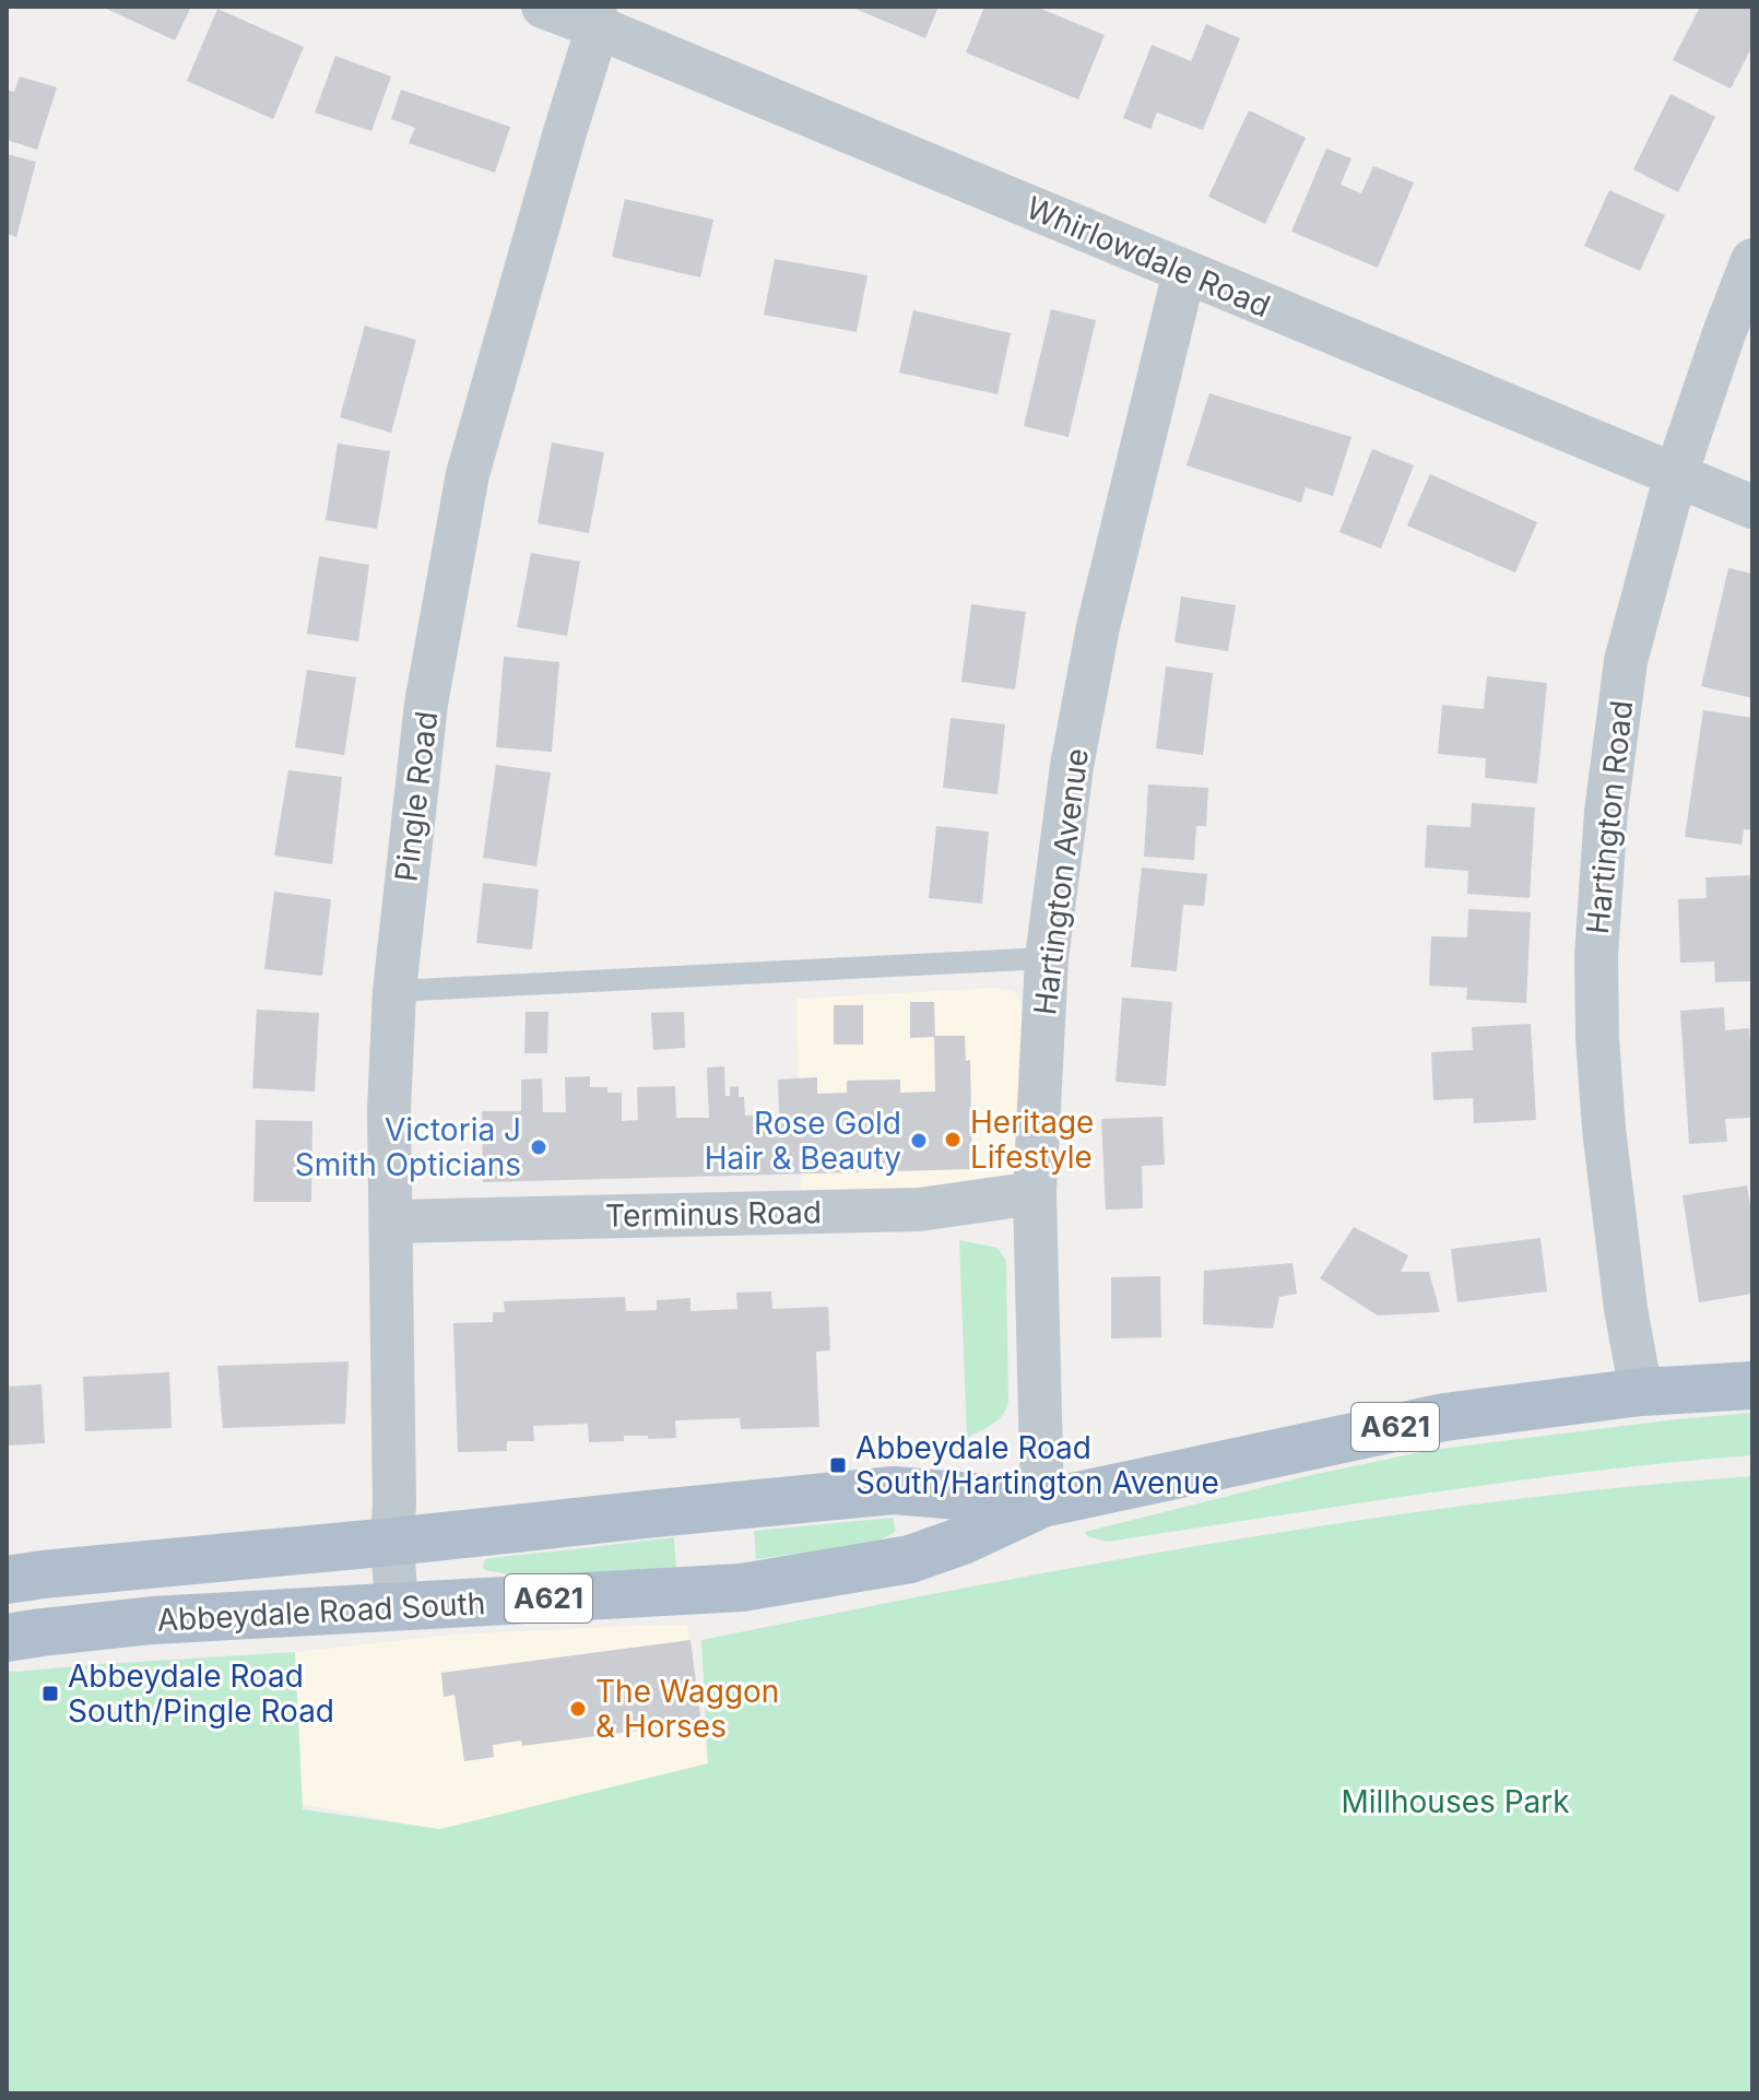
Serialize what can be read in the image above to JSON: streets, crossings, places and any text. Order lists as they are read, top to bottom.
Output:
{
  "streets": {
    "main road": ["A621", "Abbeydale Road South"],
    "street": [
      "Whirlowdale Road",
      "Pingle Road",
      "Hartington Road",
      "Hartington Avenue",
      "Terminus Road"
    ]
  },
  "crossings": [
    ["Whirlowdale Road", "Pingle Road"],
    ["Whirlowdale Road", "Hartington Road"],
    ["Whirlowdale Road", "Hartington Avenue"],
    ["Pingle Road", "Terminus Road"],
    ["Pingle Road", "Abbeydale Road South"],
    ["Hartington Road", "Abbeydale Road South"],
    ["Hartington Avenue", "Terminus Road"],
    ["Hartington Avenue", "Abbeydale Road South"]
  ],
  "parks": ["Millhouses Park"],
  "places": {
    "other": [
      "Heritage Lifestyle",
      "Rose Gold Hair & Beauty",
      "Victoria J Smith Opticians",
      "The Waggon & Horses"
    ],
    "transit": ["Abbeydale Road South/Hartington Avenue", "Abbeydale Road South/Pingle Road"]
  }
}
